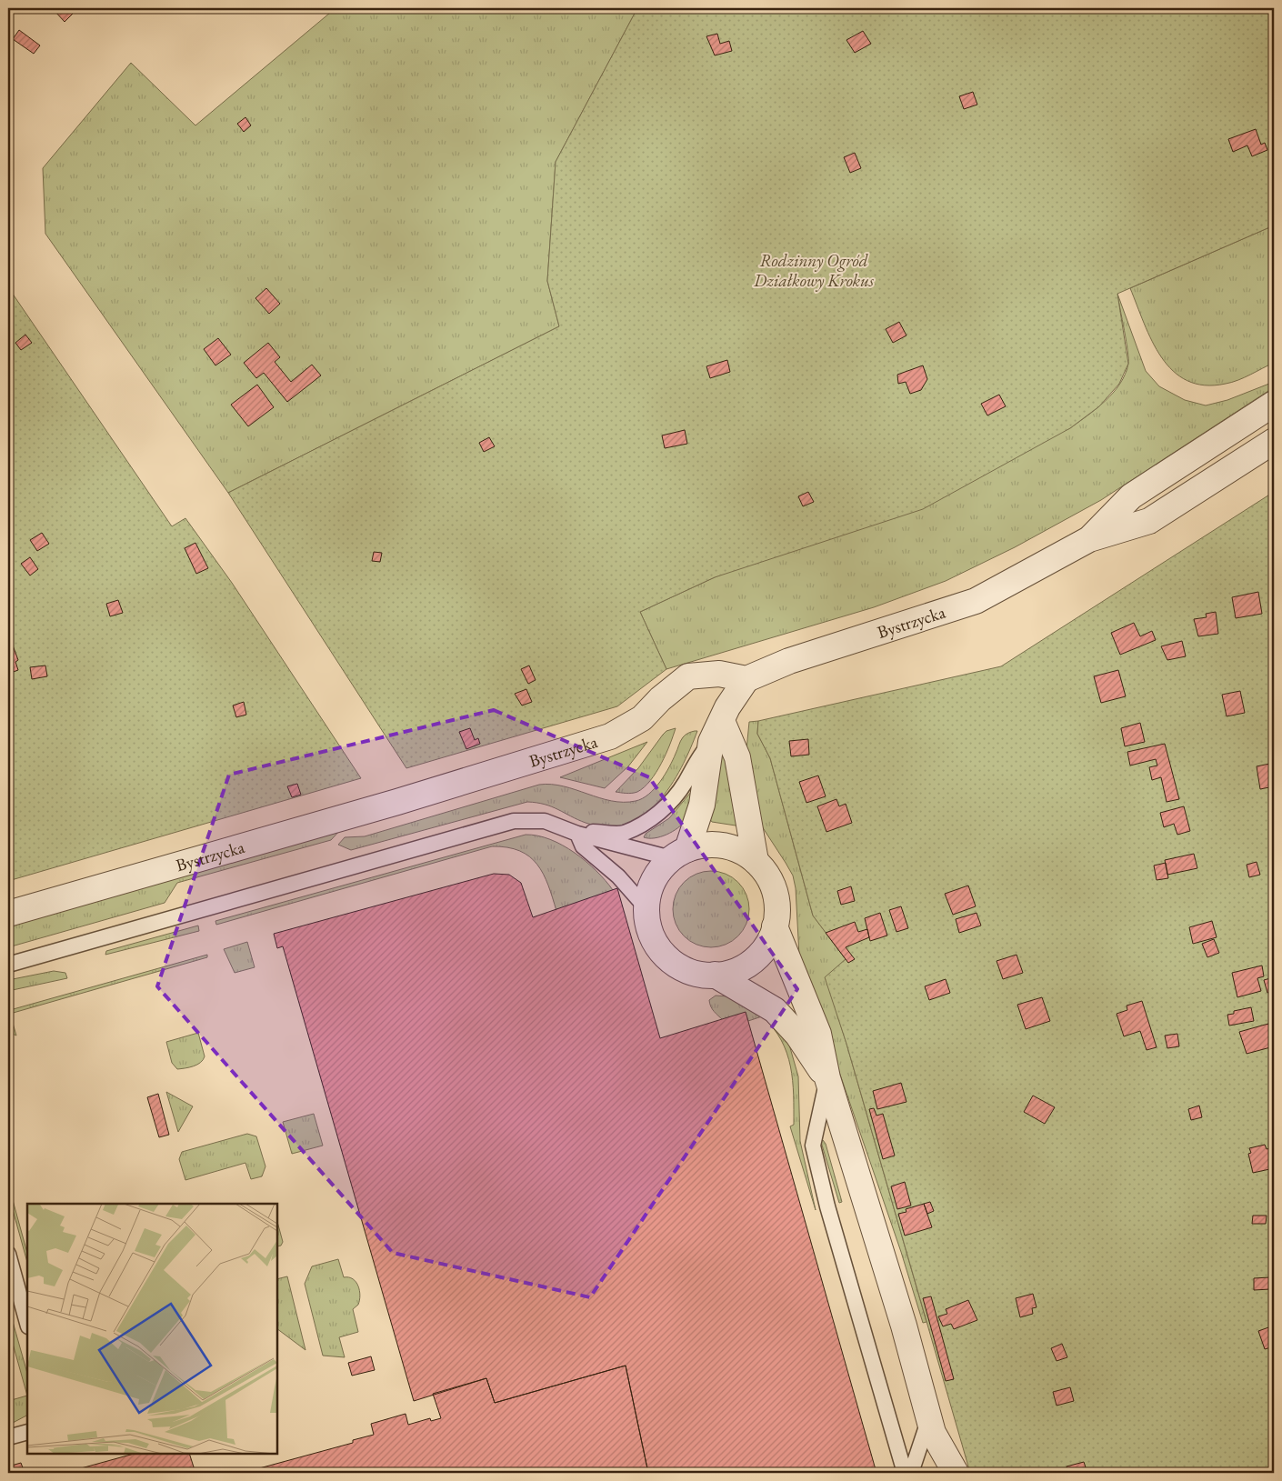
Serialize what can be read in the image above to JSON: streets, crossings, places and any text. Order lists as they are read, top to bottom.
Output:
{
  "streets": {
    "street": ["Bystrzycka"]
  },
  "parks": ["Rodzinny Ogród Działkowy Krokus"]
}
